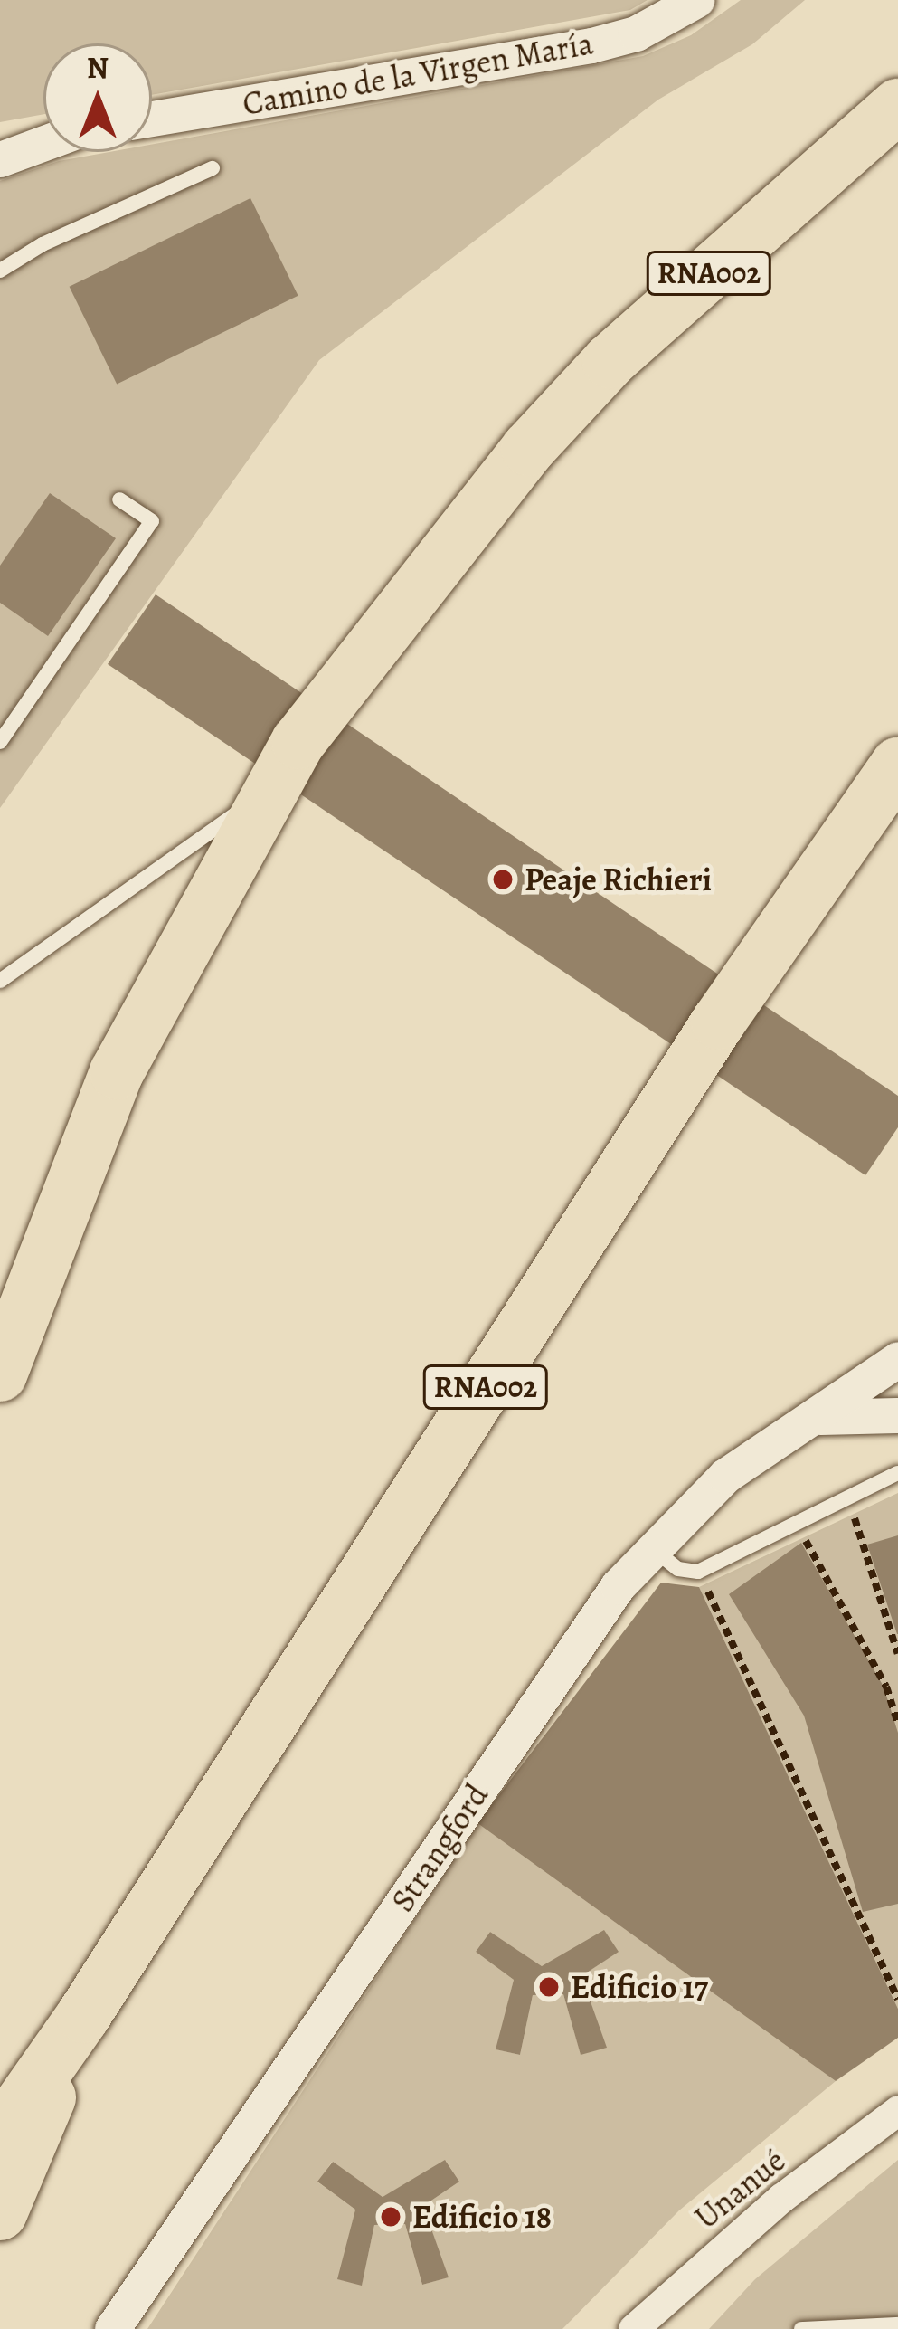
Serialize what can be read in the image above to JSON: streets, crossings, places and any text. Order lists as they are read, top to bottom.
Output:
{
  "streets": {
    "highway": ["RNA002"],
    "street": ["Camino de la Virgen María", "Strangford", "Unanué"]
  },
  "places": ["Peaje Richieri", "Edificio 17", "Edificio 18"],
  "north": "top"
}
